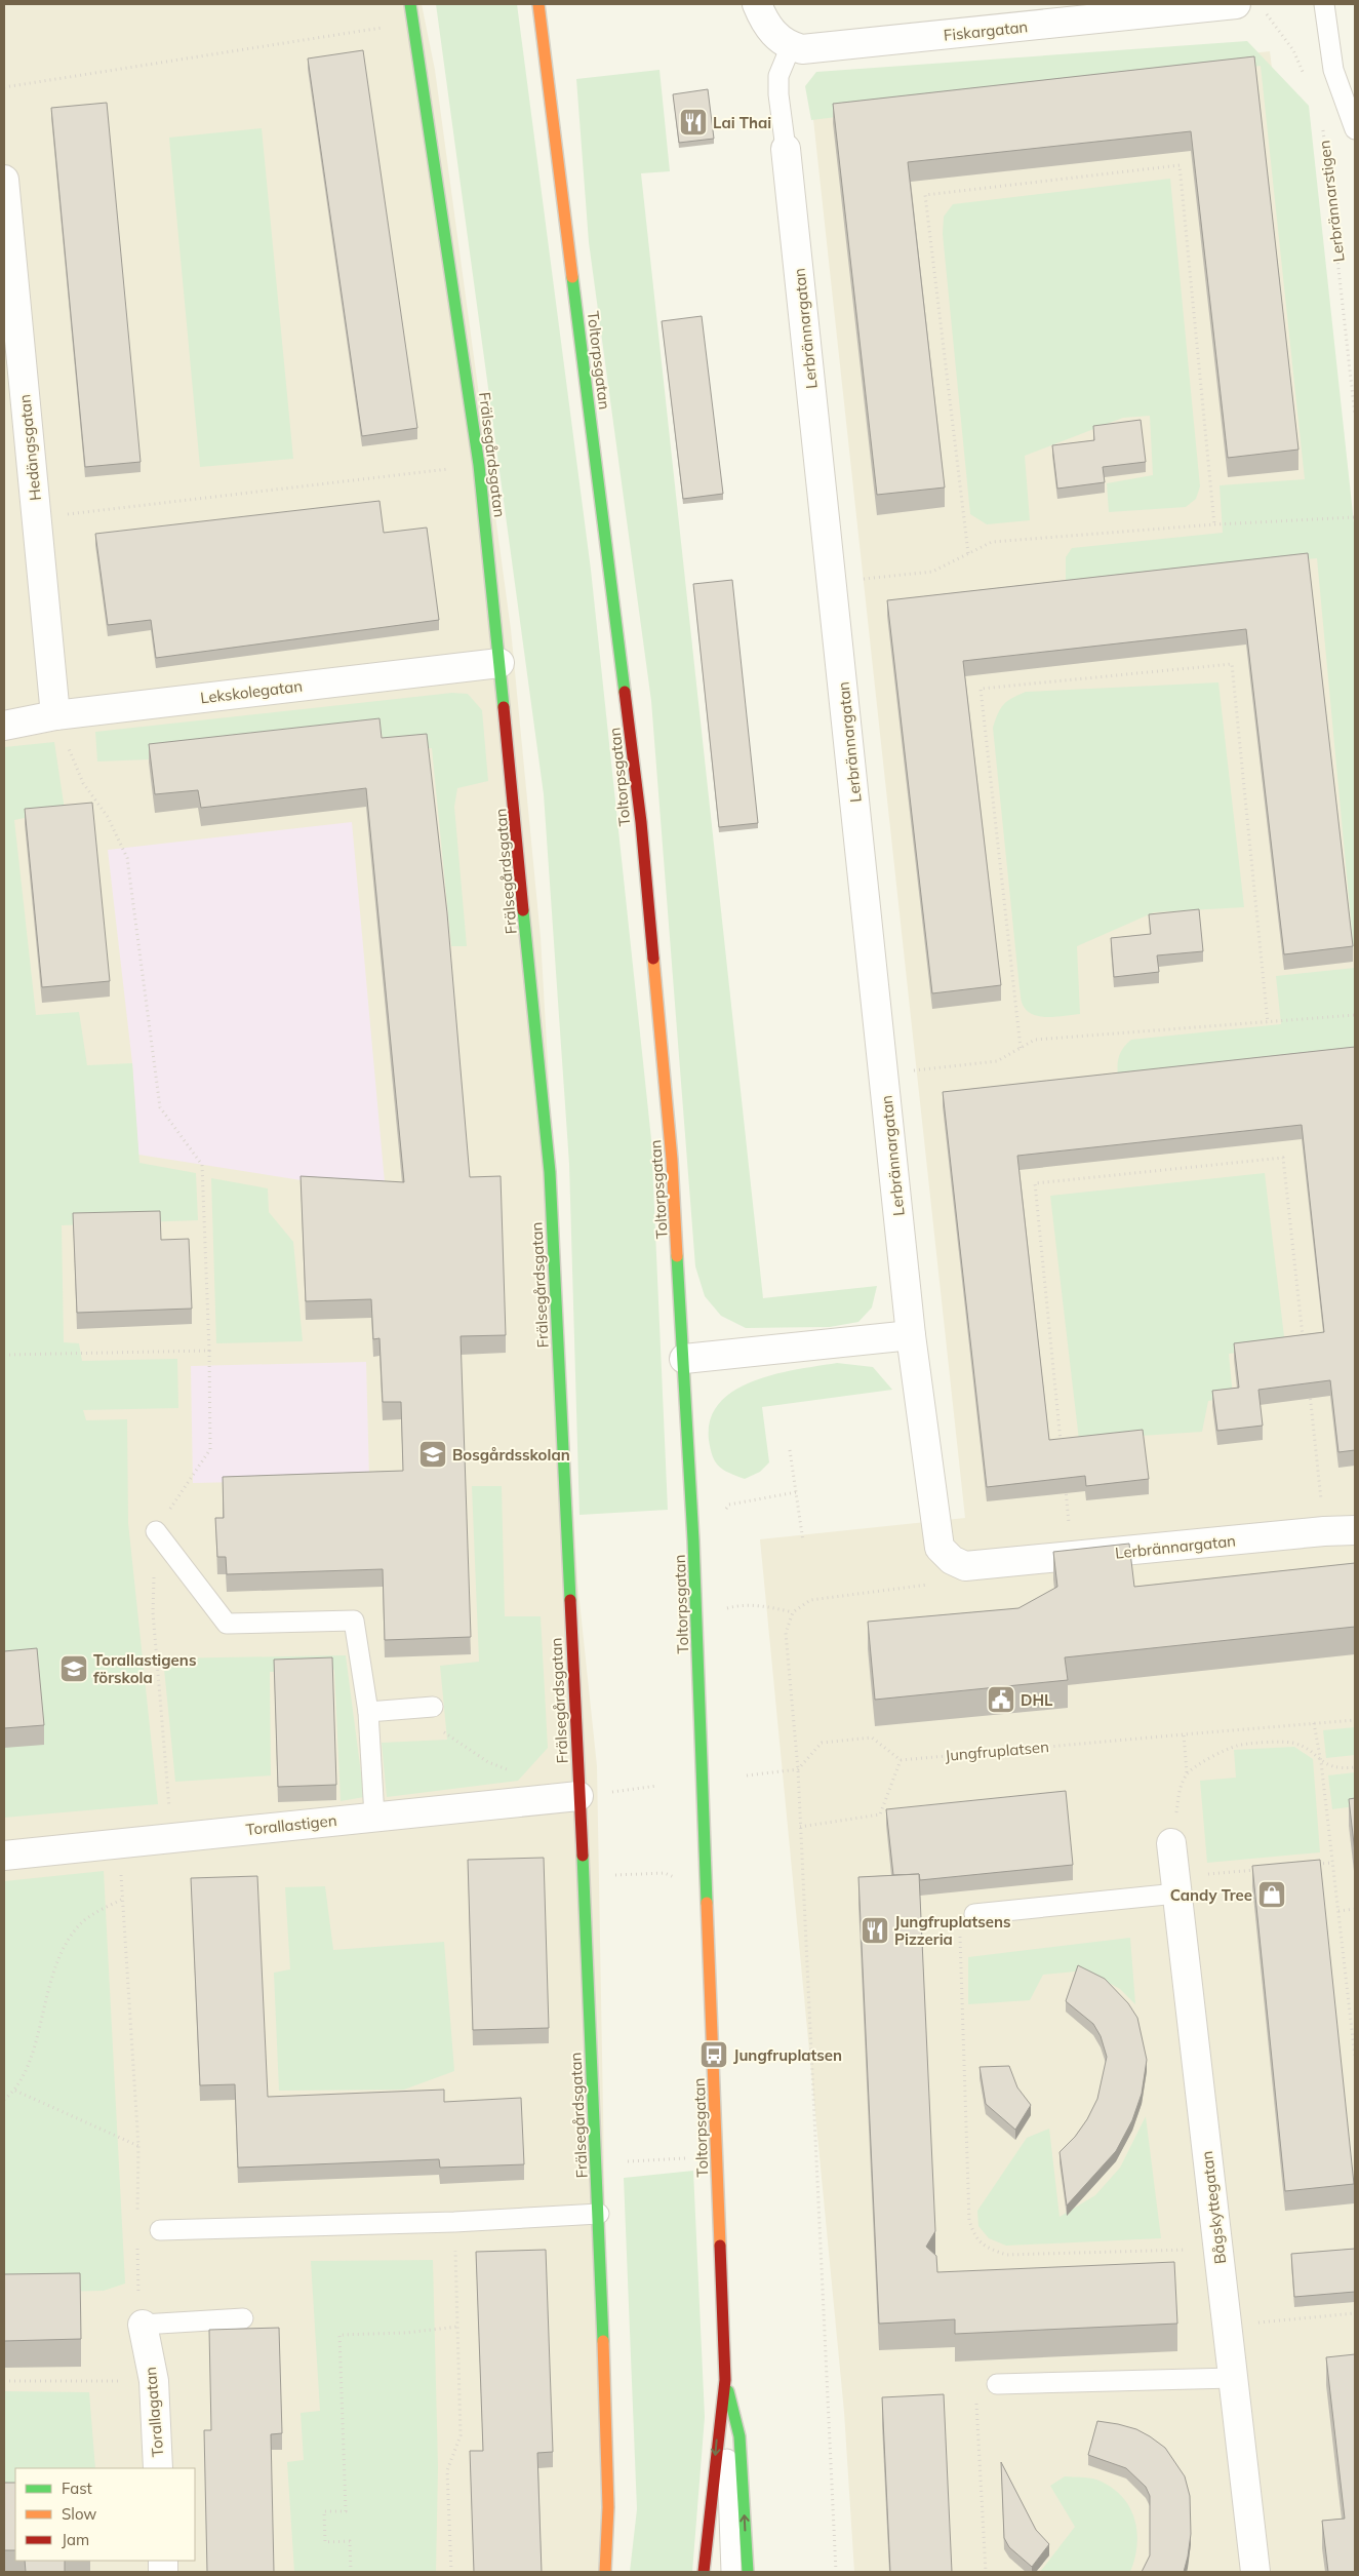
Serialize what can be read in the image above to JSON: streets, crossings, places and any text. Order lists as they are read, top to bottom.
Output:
{
  "streets": {
    "street": [
      "Fiskargatan",
      "Lerbrännargatan",
      "Toltorpsgatan",
      "Hedängsgatan",
      "Frälsegårdsgatan",
      "Lekskolegatan",
      "Torallastigen",
      "Bågskyttegatan",
      "Torallagatan"
    ],
    "path": ["Lerbrännarstigen", "Jungfruplatsen"]
  },
  "crossings": [
    ["Hedängsgatan", "Lekskolegatan"],
    ["Frälsegårdsgatan", "Lekskolegatan"],
    ["Frälsegårdsgatan", "Torallastigen"]
  ],
  "places": {
    "restaurant": ["Lai Thai", "Jungfruplatsens Pizzeria"],
    "school or university": ["Bosgårdsskolan", "Torallastigens förskola"],
    "public building": ["DHL"],
    "shop": ["Candy Tree"],
    "bus stop": ["Jungfruplatsen"]
  },
  "legend": ["Fast", "Slow", "Jam"]
}
